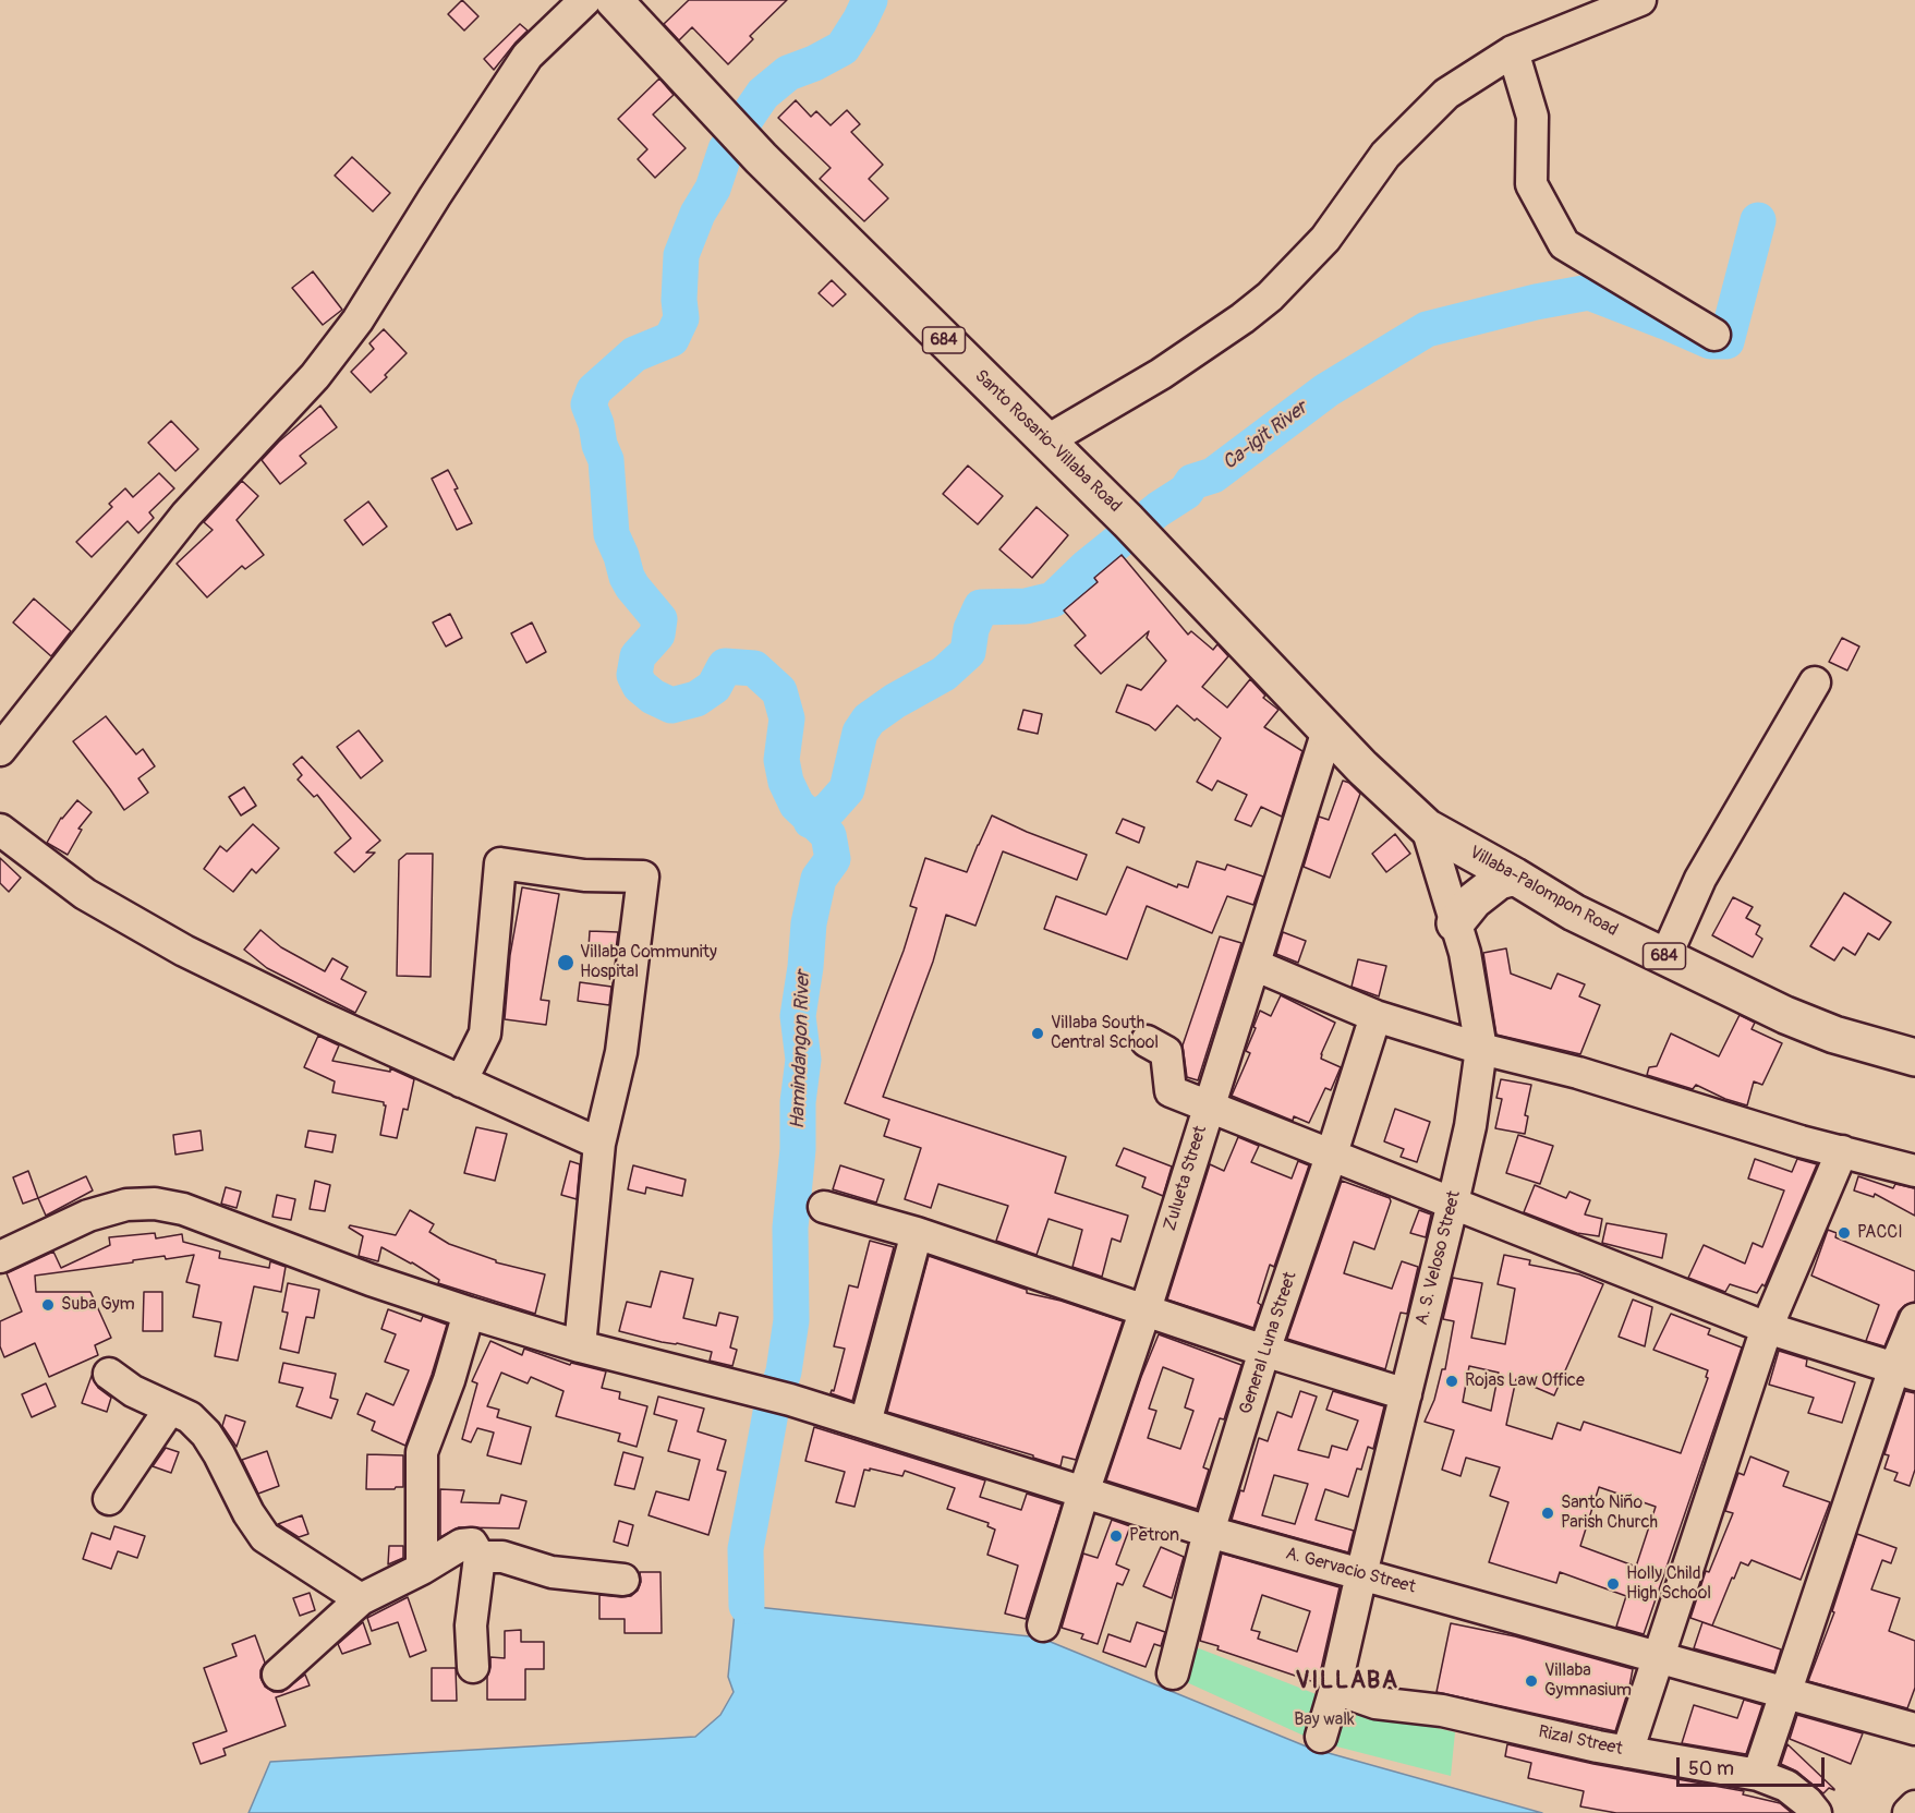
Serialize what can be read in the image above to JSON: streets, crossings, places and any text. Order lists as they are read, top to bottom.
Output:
{
  "streets": {
    "main road": ["684", "Santo Rosario-Villaba Road", "Villaba-Palompon Road"],
    "street": [
      "Zulueta Street",
      "A. S. Veloso Street",
      "General Luna Street",
      "A. Gervacio Street",
      "Rizal Street"
    ]
  },
  "crossings": [
    ["Santo Rosario-Villaba Road", "Villaba-Palompon Road"],
    ["Santo Rosario-Villaba Road", "Zulueta Street"],
    ["Santo Rosario-Villaba Road", "A. S. Veloso Street"],
    ["Villaba-Palompon Road", "A. S. Veloso Street"],
    ["Zulueta Street", "A. Gervacio Street"],
    ["A. S. Veloso Street", "A. Gervacio Street"],
    ["A. S. Veloso Street", "Rizal Street"],
    ["General Luna Street", "A. Gervacio Street"]
  ],
  "districts": ["VILLABA"],
  "water": ["Ca-igit River", "Hamindangon River"],
  "parks": ["Bay walk"],
  "places": [
    "Villaba Community Hospital",
    "Villaba South Central School",
    "PACCI",
    "Suba Gym",
    "Rojas Law Office",
    "Santo Niño Parish Church",
    "Petron",
    "Holly Child High School",
    "Villaba Gymnasium"
  ],
  "scale_bar": "50 m"
}
